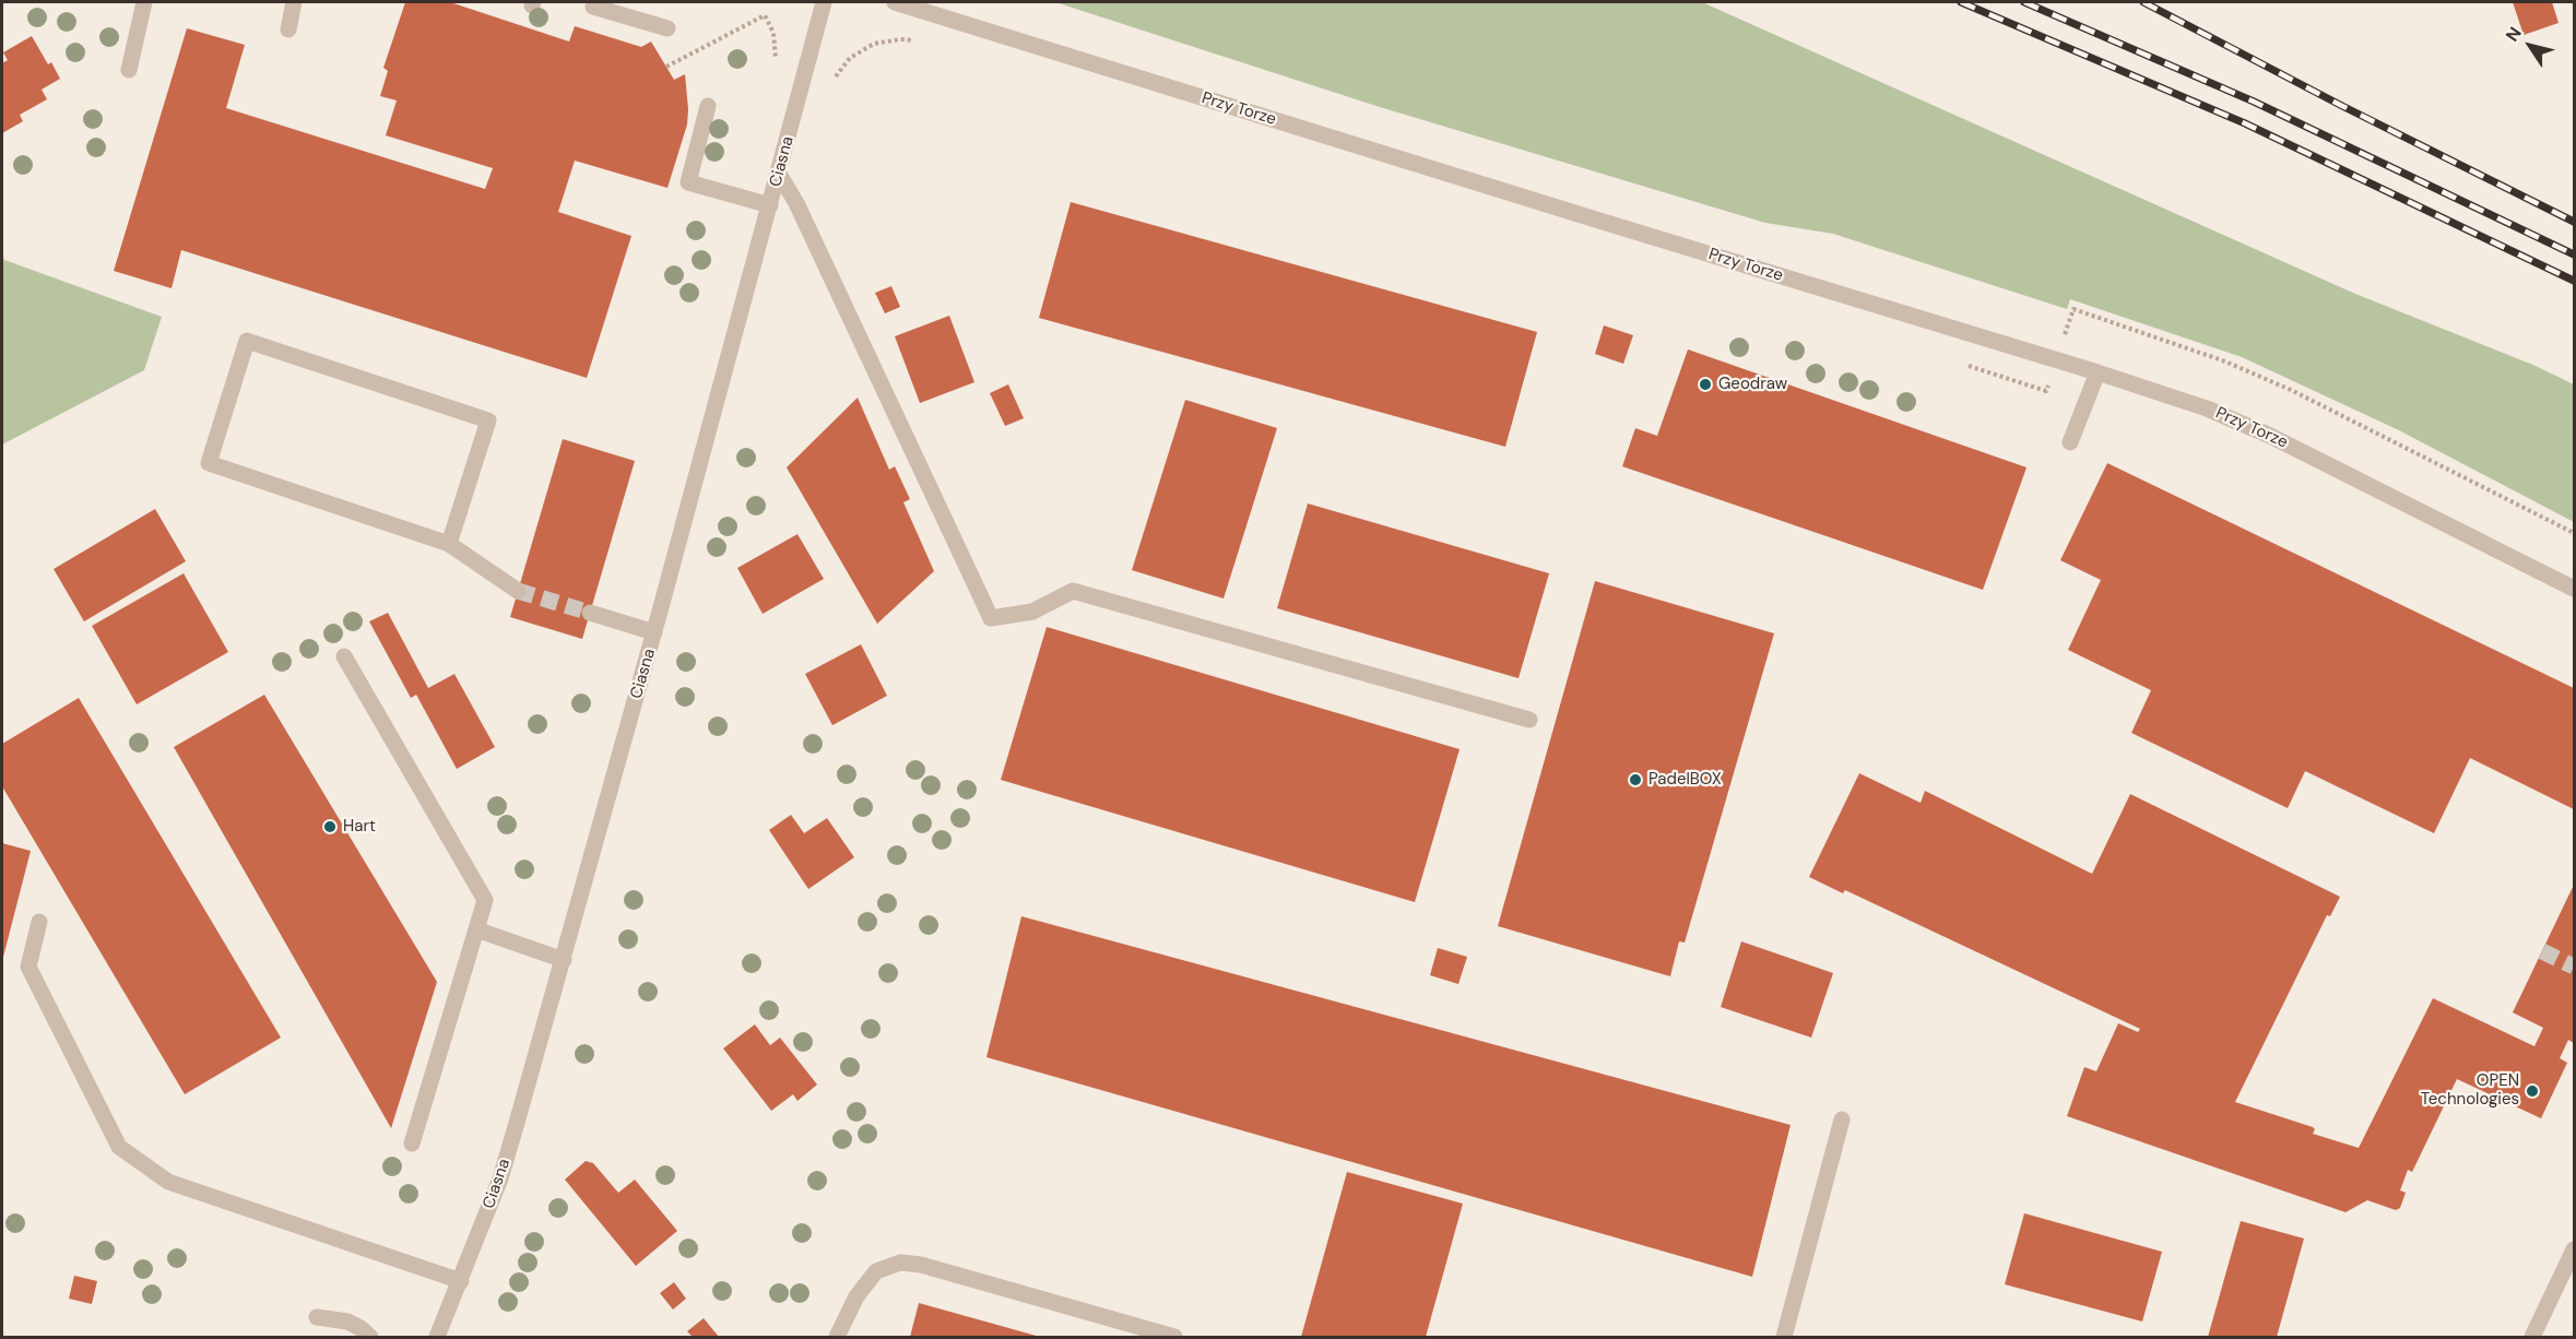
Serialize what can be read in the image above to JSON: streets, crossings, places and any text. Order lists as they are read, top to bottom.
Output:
{
  "streets": {
    "street": ["Przy Torze", "Ciasna"]
  },
  "places": [
    "Geodraw",
    "PadelBOX",
    "Hart",
    "OPEN Technologies"
  ],
  "north": "top left"
}
